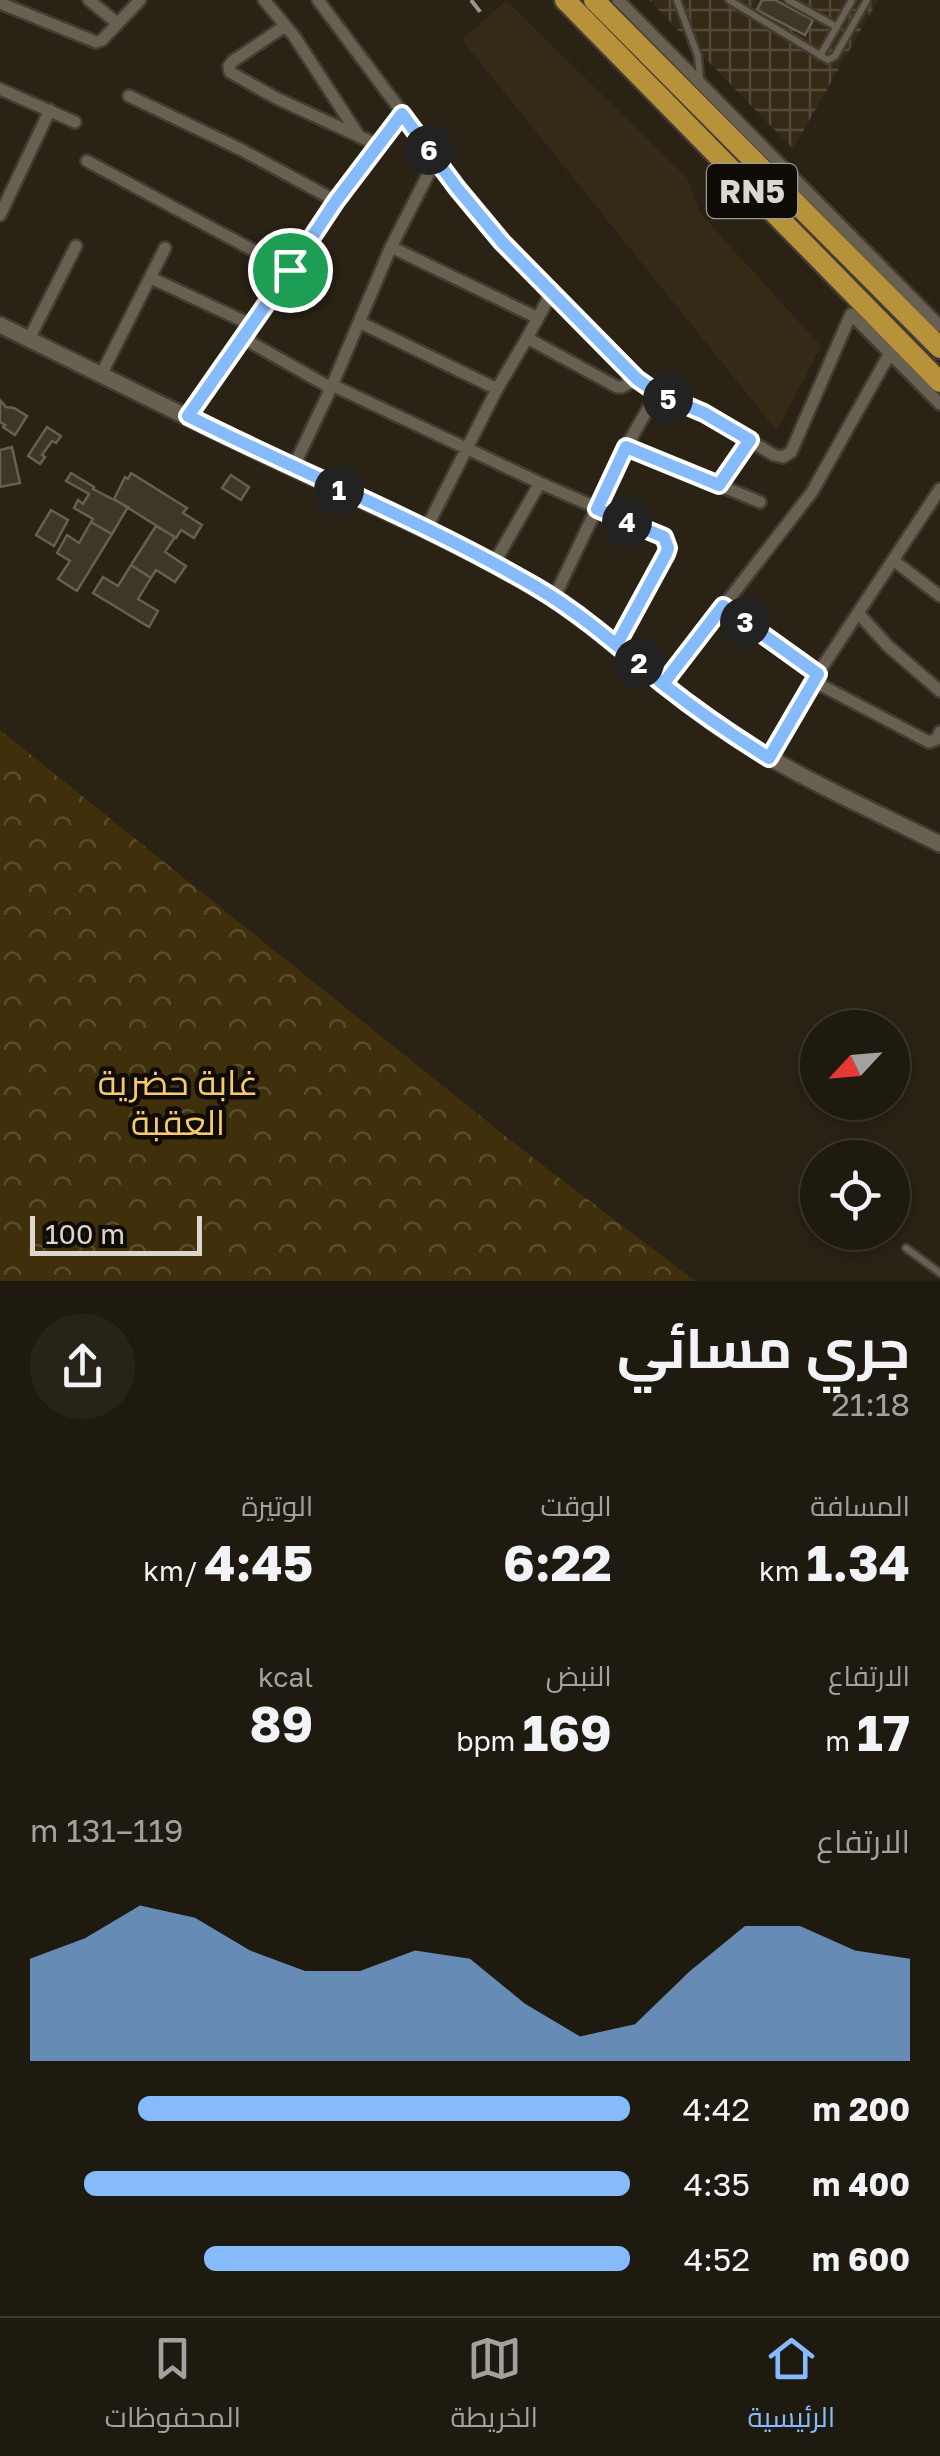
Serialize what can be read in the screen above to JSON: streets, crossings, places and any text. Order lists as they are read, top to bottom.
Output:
{
  "streets": {
    "highway": ["RN5"]
  },
  "parks": ["غابة حضرية العقبة"],
  "scale_bar": "100 m",
  "north": "bottom left",
  "page": {
    "pins": [
      "6",
      "5",
      "1",
      "4",
      "3",
      "2"
    ],
    "scale": "100 m",
    "heading": ["جري مسائي", "21:18"],
    "stats": [
      ["المسافة", "1.34 km"],
      ["الوقت", "6:22"],
      ["الوتيرة", "4:45 /km"],
      ["الارتفاع", "17 m"],
      ["النبض", "169 bpm"],
      ["kcal", "89"]
    ],
    "chart": ["الارتفاع", "119–131 m"],
    "list": [
      {
        "name": "200 m",
        "note": "4:42"
      },
      {
        "name": "400 m",
        "note": "4:35"
      },
      {
        "name": "600 m",
        "note": "4:52"
      }
    ],
    "tabs": ["الرئيسية", "الخريطة", "المحفوظات"]
  }
}
